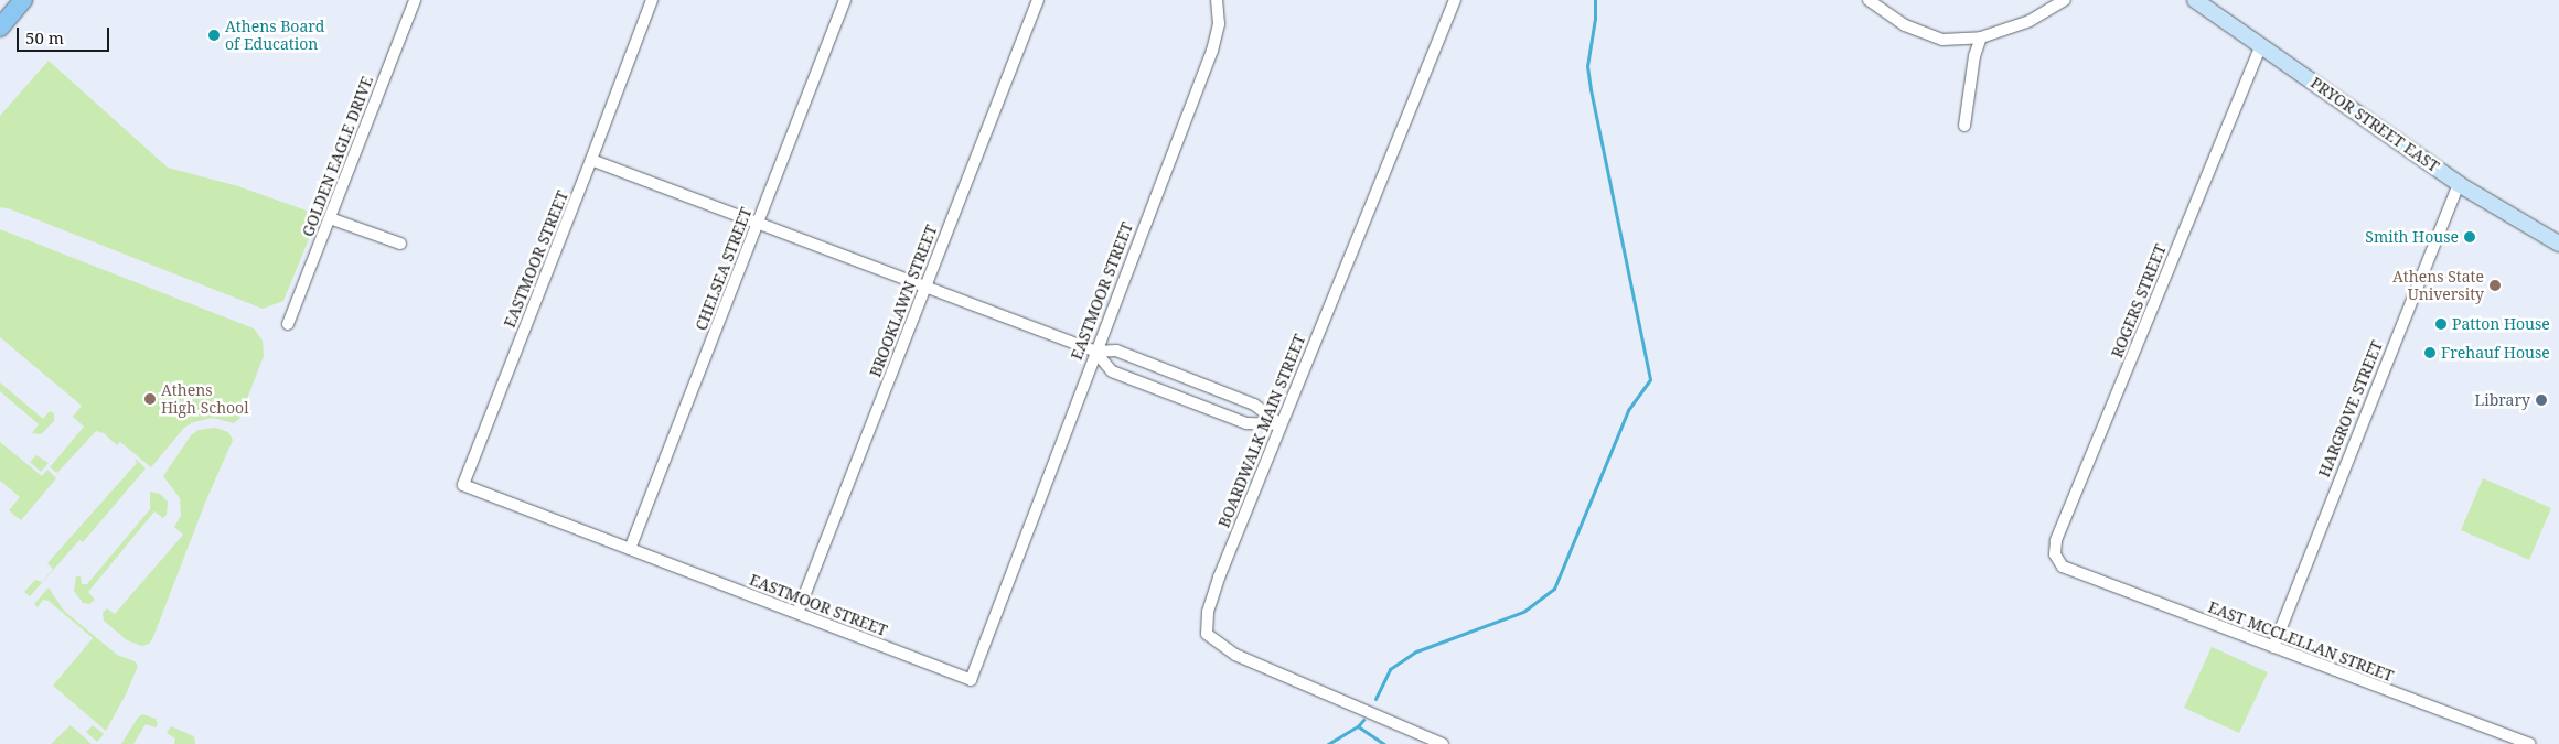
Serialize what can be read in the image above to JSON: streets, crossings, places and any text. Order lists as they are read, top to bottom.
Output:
{
  "streets": {
    "street": [
      "PRYOR STREET EAST",
      "GOLDEN EAGLE DRIVE",
      "EASTMOOR STREET",
      "CHELSEA STREET",
      "BROOKLAWN STREET",
      "ROGERS STREET",
      "HARGROVE STREET",
      "BOARDWALK MAIN STREET",
      "EAST MCCLELLAN STREET"
    ]
  },
  "crossings": [
    ["PRYOR STREET EAST", "ROGERS STREET"],
    ["PRYOR STREET EAST", "HARGROVE STREET"],
    ["EASTMOOR STREET", "CHELSEA STREET"],
    ["EASTMOOR STREET", "BROOKLAWN STREET"],
    ["ROGERS STREET", "EAST MCCLELLAN STREET"],
    ["HARGROVE STREET", "EAST MCCLELLAN STREET"]
  ],
  "places": [
    "Athens Board of Education",
    "Smith House",
    "Athens State University",
    "Patton House",
    "Frehauf House",
    "Athens High School",
    "Library"
  ],
  "scale_bar": "50 m"
}
